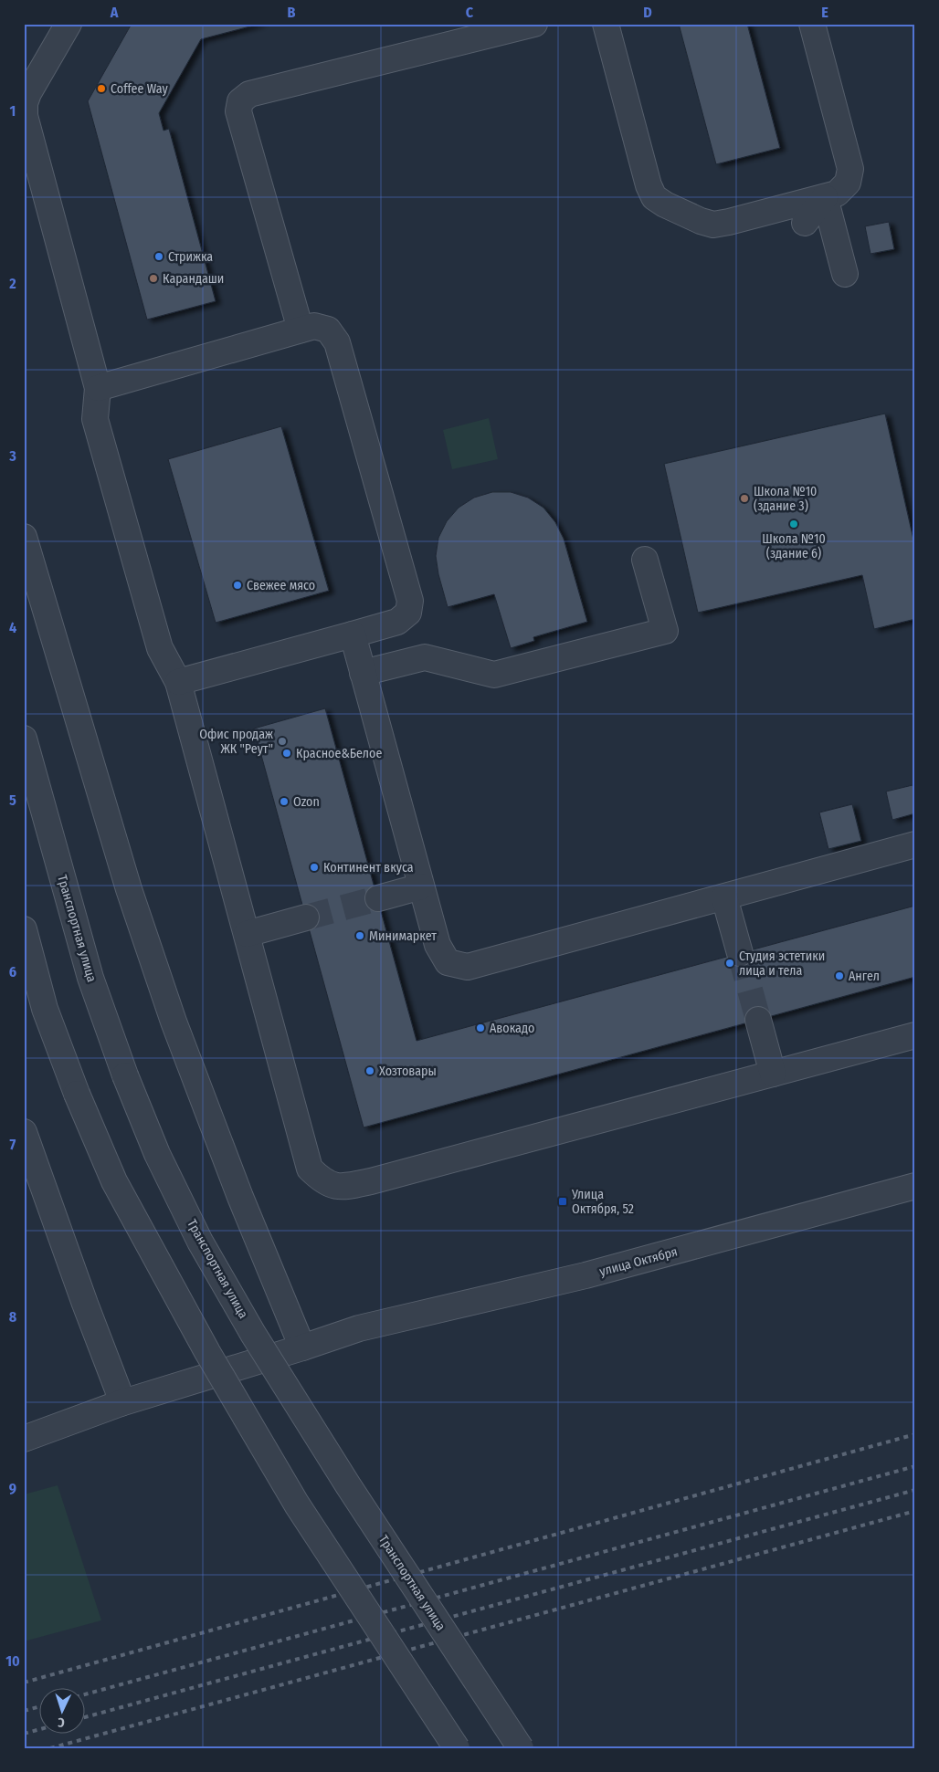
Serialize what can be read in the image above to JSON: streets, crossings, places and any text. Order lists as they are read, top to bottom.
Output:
{
  "streets": {
    "street": ["Транспортная улица", "улица Октября"]
  },
  "places": {
    "other": [
      "Coffee Way",
      "Стрижка",
      "Карандаши",
      "Школа №10 (здание 3)",
      "Школа №10 (здание 6)",
      "Свежее мясо",
      "Офис продаж ЖК \"Реут\"",
      "Красное&Белое",
      "Ozon",
      "Континент вкуса",
      "Минимаркет",
      "Студия эстетики лица и тела",
      "Ангел",
      "Авокадо",
      "Хозтовары"
    ],
    "transit": ["Улица Октября, 52"]
  },
  "north": "bottom",
  "grid": {
    "columns": [
      "A",
      "B",
      "C",
      "D",
      "E"
    ],
    "rows": [
      "1",
      "2",
      "3",
      "4",
      "5",
      "6",
      "7",
      "8",
      "9",
      "10"
    ]
  }
}
